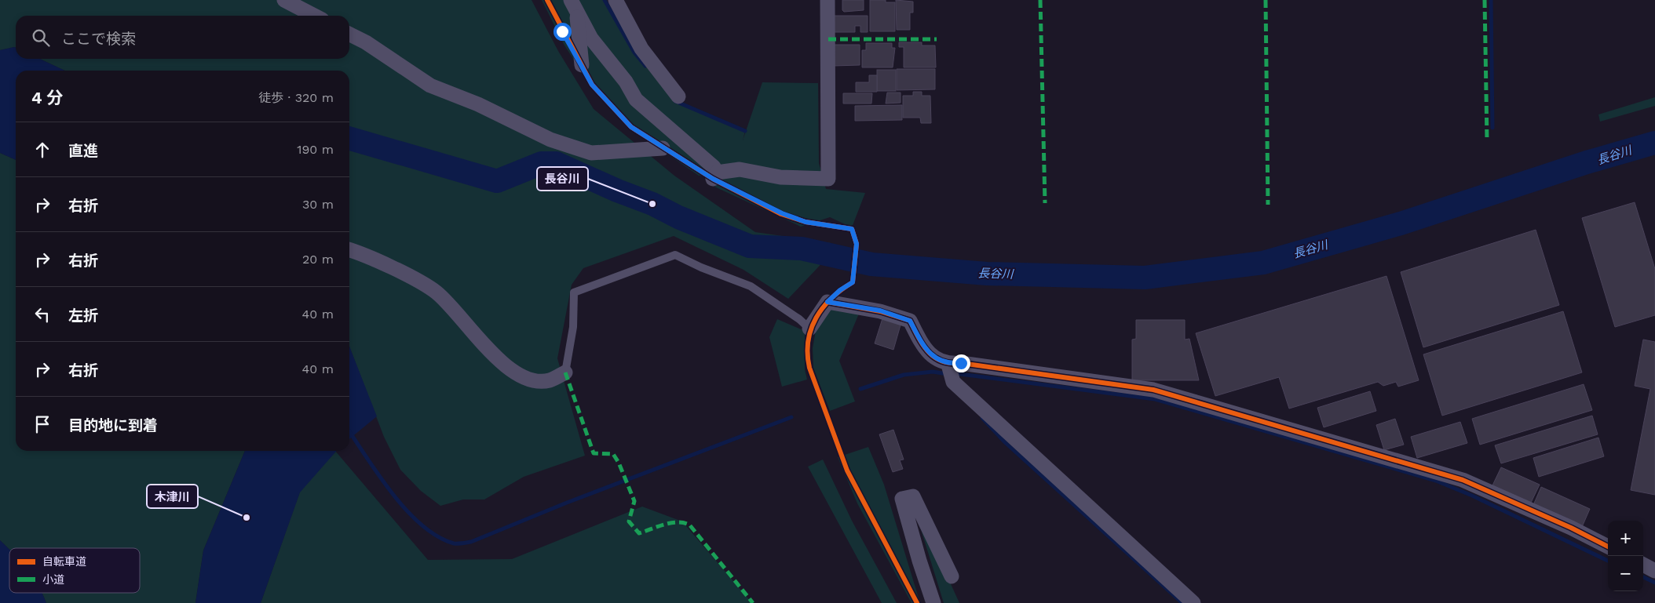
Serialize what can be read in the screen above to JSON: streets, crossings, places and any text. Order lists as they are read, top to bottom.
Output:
{
  "water": ["長谷川"],
  "places": ["長谷川", "木津川"],
  "legend": ["自転車道", "小道"],
  "page": {
    "search": "ここで検索",
    "heading": ["4 分", "徒歩 · 320 m"],
    "list": [
      ["直進", "190 m"],
      ["右折", "30 m"],
      ["右折", "20 m"],
      ["左折", "40 m"],
      ["右折", "40 m"],
      "目的地に到着"
    ],
    "map_buttons": ["+", "−"]
  }
}
